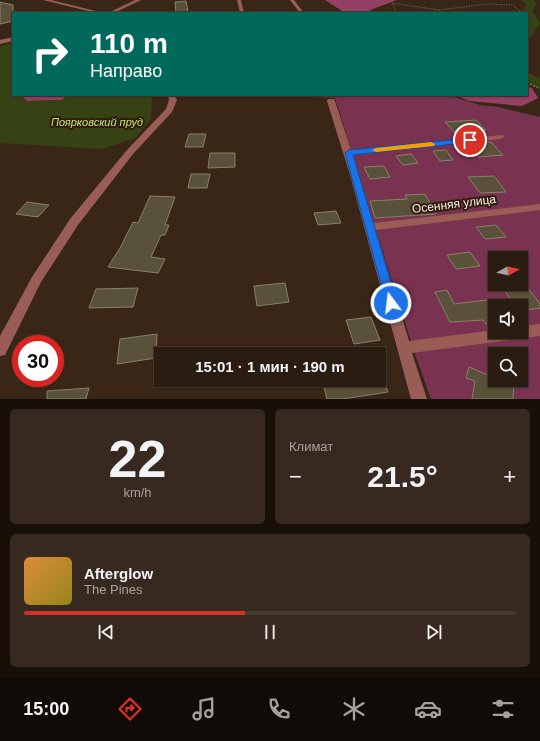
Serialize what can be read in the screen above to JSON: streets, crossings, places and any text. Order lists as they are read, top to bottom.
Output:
{
  "streets": {
    "street": ["Осенняя улица"]
  },
  "water": ["Поярковский пруд"],
  "north": "right",
  "page": {
    "turn": ["110 m", "Направо"],
    "limit": "30",
    "trip": "15:01 · 1 мин · 190 m",
    "tile": [
      ["22", "km/h"],
      "Климат"
    ],
    "heat": ["−", "21.5°", "+"],
    "song": ["Afterglow", "The Pines"],
    "tabs": "15:00"
  }
}
